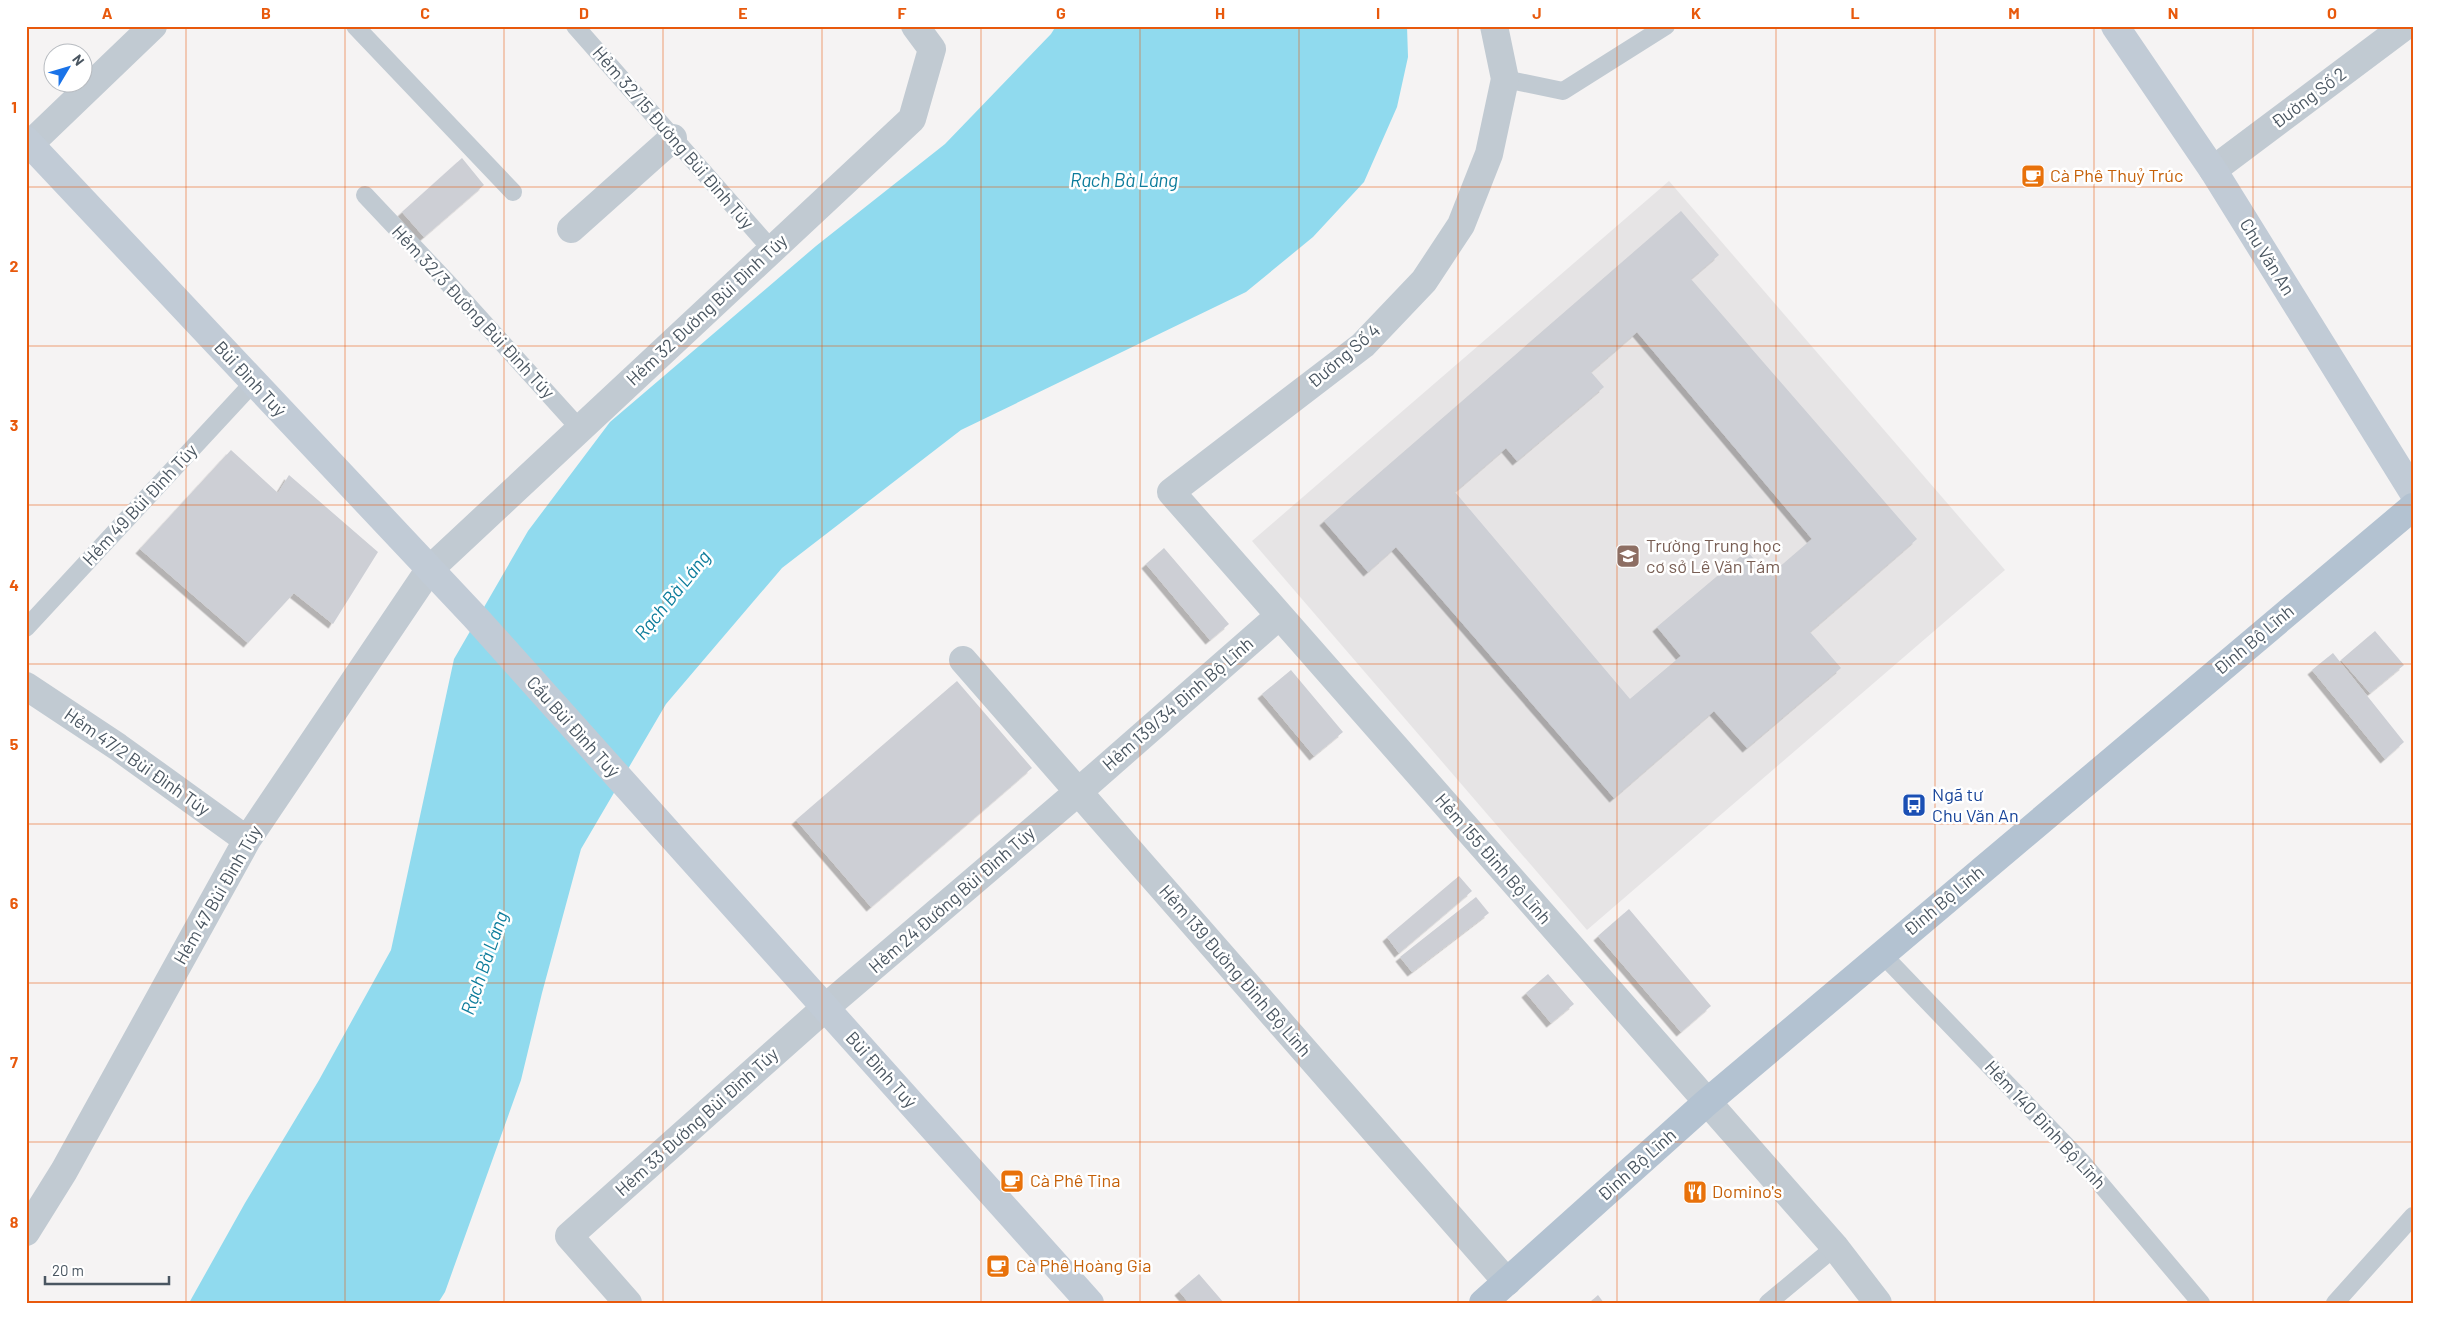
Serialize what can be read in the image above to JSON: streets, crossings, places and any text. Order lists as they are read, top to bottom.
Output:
{
  "streets": {
    "main road": ["Đinh Bộ Lĩnh"],
    "street": [
      "Đường Số 2",
      "Chu Văn An",
      "Hẻm 32 Đường Bùi Đình Túy",
      "Đường Số 4",
      "Bùi Đình Tuý",
      "Hẻm 139/34 Đinh Bộ Lĩnh",
      "Cầu Bùi Đình Tuý",
      "Hẻm 47/2 Bùi Đình Túy",
      "Hẻm 155 Đinh Bộ Lĩnh",
      "Hẻm 47 Bùi Đình Túy",
      "Hẻm 24 Đường Bùi Đình Túy",
      "Hẻm 139 Đường Đinh Bộ Lĩnh",
      "Hẻm 33 Đường Bùi Đình Túy"
    ],
    "lane": [
      "Hẻm 32/15 Đường Bùi Đình Túy",
      "Hẻm 32/3 Đường Bùi Đình Túy",
      "Hẻm 49 Bùi Đình Túy",
      "Hẻm 140 Đinh Bộ Lĩnh"
    ]
  },
  "crossings": [
    ["Đường Số 2", "Chu Văn An"],
    ["Hẻm 32/15 Đường Bùi Đình Túy", "Hẻm 32 Đường Bùi Đình Túy"],
    ["Hẻm 32 Đường Bùi Đình Túy", "Hẻm 32/3 Đường Bùi Đình Túy"],
    ["Hẻm 32 Đường Bùi Đình Túy", "Bùi Đình Tuý"],
    ["Hẻm 32 Đường Bùi Đình Túy", "Hẻm 47 Bùi Đình Túy"],
    ["Đường Số 4", "Hẻm 139/34 Đinh Bộ Lĩnh"],
    ["Đường Số 4", "Hẻm 155 Đinh Bộ Lĩnh"],
    ["Bùi Đình Tuý", "Hẻm 49 Bùi Đình Túy"],
    ["Bùi Đình Tuý", "Cầu Bùi Đình Tuý"],
    ["Bùi Đình Tuý", "Hẻm 47 Bùi Đình Túy"],
    ["Bùi Đình Tuý", "Hẻm 24 Đường Bùi Đình Túy"],
    ["Bùi Đình Tuý", "Hẻm 33 Đường Bùi Đình Túy"],
    ["Đinh Bộ Lĩnh", "Hẻm 155 Đinh Bộ Lĩnh"],
    ["Đinh Bộ Lĩnh", "Hẻm 139 Đường Đinh Bộ Lĩnh"],
    ["Đinh Bộ Lĩnh", "Hẻm 140 Đinh Bộ Lĩnh"],
    ["Hẻm 139/34 Đinh Bộ Lĩnh", "Hẻm 155 Đinh Bộ Lĩnh"],
    ["Hẻm 139/34 Đinh Bộ Lĩnh", "Hẻm 24 Đường Bùi Đình Túy"],
    ["Hẻm 139/34 Đinh Bộ Lĩnh", "Hẻm 139 Đường Đinh Bộ Lĩnh"],
    ["Hẻm 47/2 Bùi Đình Túy", "Hẻm 47 Bùi Đình Túy"],
    ["Hẻm 24 Đường Bùi Đình Túy", "Hẻm 139 Đường Đinh Bộ Lĩnh"],
    ["Hẻm 24 Đường Bùi Đình Túy", "Hẻm 33 Đường Bùi Đình Túy"]
  ],
  "water": ["Rạch Bà Láng"],
  "places": {
    "cafe": ["Cà Phê Thuỷ Trúc", "Cà Phê Tina", "Cà Phê Hoàng Gia"],
    "school or university": ["Trường Trung học cơ sở Lê Văn Tám"],
    "bus stop": ["Ngã tư Chu Văn An"],
    "restaurant": ["Domino's"]
  },
  "scale_bar": "20 m",
  "north": "top right",
  "grid": {
    "columns": [
      "A",
      "B",
      "C",
      "D",
      "E",
      "F",
      "G",
      "H",
      "I",
      "J",
      "K",
      "L",
      "M",
      "N",
      "O"
    ],
    "rows": [
      "1",
      "2",
      "3",
      "4",
      "5",
      "6",
      "7",
      "8"
    ]
  }
}
